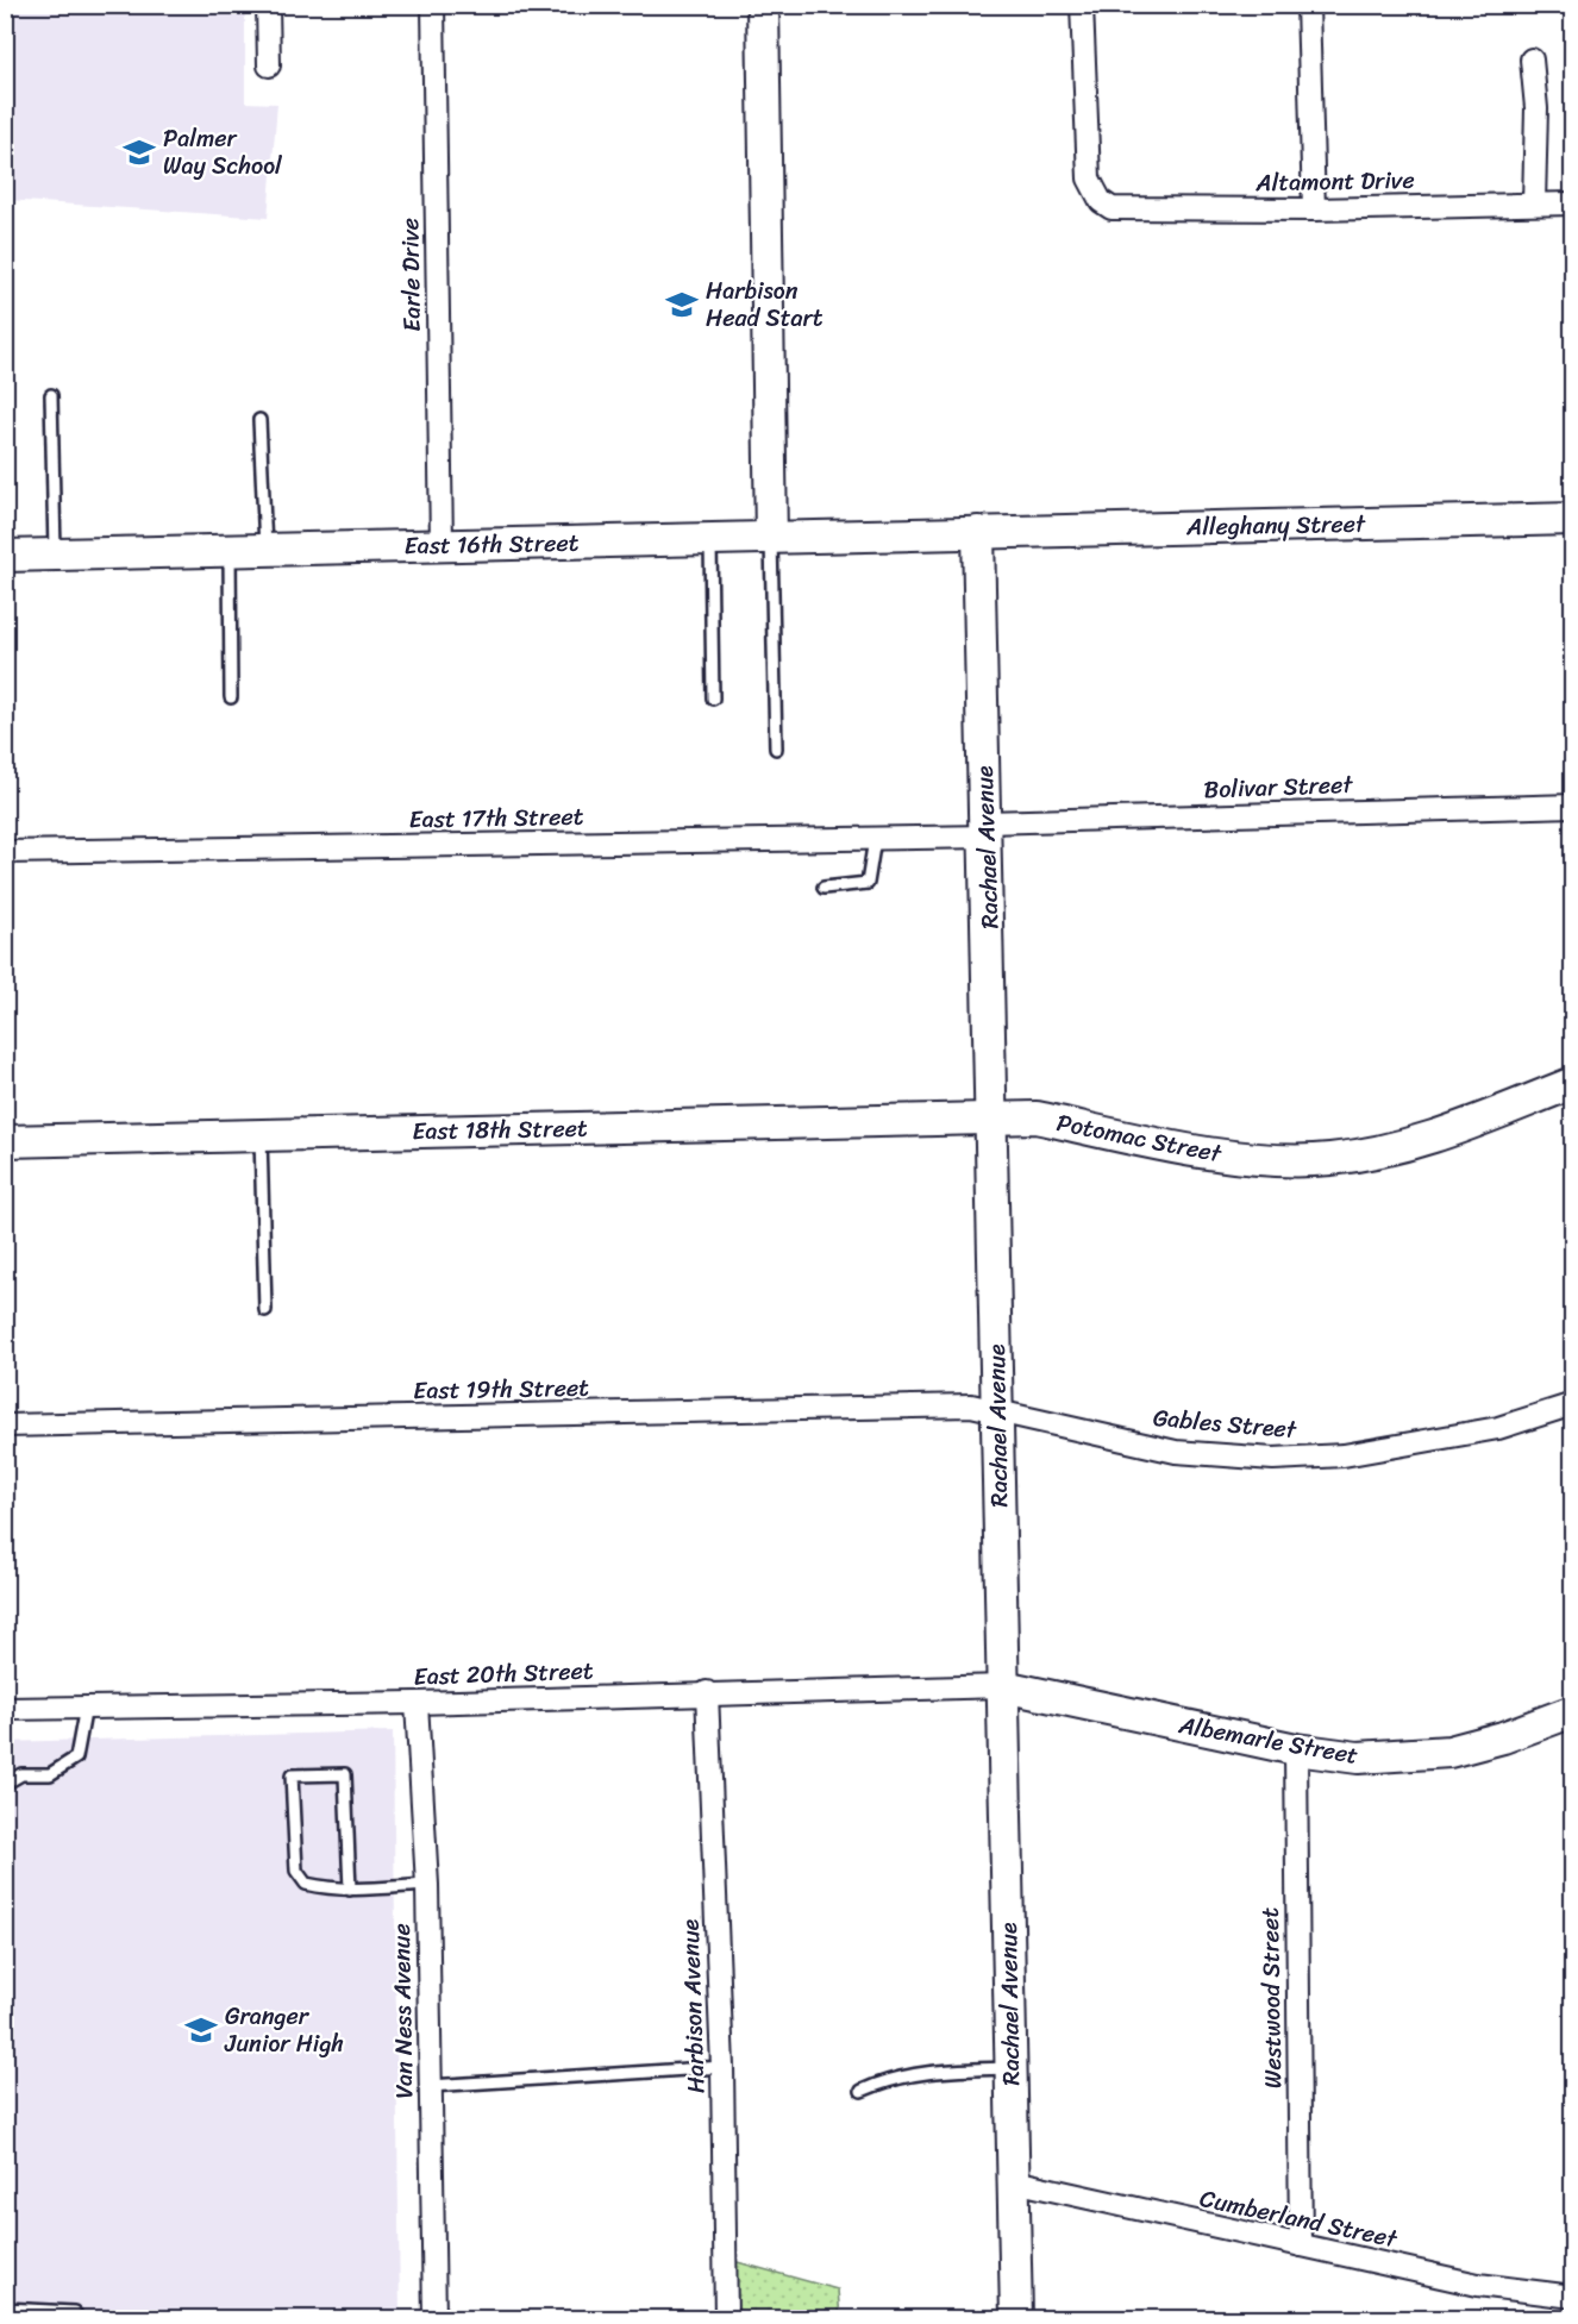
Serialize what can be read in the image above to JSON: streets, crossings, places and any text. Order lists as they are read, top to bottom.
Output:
{
  "streets": {
    "street": [
      "Altamont Drive",
      "Earle Drive",
      "Alleghany Street",
      "East 16th Street",
      "Bolivar Street",
      "East 17th Street",
      "Rachael Avenue",
      "East 18th Street",
      "Potomac Street",
      "East 19th Street",
      "Gables Street",
      "East 20th Street",
      "Albemarle Street",
      "Westwood Street",
      "Harbison Avenue",
      "Van Ness Avenue",
      "Cumberland Street"
    ]
  },
  "crossings": [
    ["Earle Drive", "East 16th Street"],
    ["Alleghany Street", "East 16th Street"],
    ["Alleghany Street", "Rachael Avenue"],
    ["East 16th Street", "Rachael Avenue"],
    ["Bolivar Street", "East 17th Street"],
    ["Bolivar Street", "Rachael Avenue"],
    ["East 17th Street", "Rachael Avenue"],
    ["Rachael Avenue", "East 18th Street"],
    ["Rachael Avenue", "Potomac Street"],
    ["Rachael Avenue", "East 19th Street"],
    ["Rachael Avenue", "Gables Street"],
    ["Rachael Avenue", "East 20th Street"],
    ["Rachael Avenue", "Albemarle Street"],
    ["Rachael Avenue", "Cumberland Street"],
    ["East 18th Street", "Potomac Street"],
    ["East 19th Street", "Gables Street"],
    ["East 20th Street", "Albemarle Street"],
    ["East 20th Street", "Harbison Avenue"],
    ["East 20th Street", "Van Ness Avenue"],
    ["Albemarle Street", "Westwood Street"],
    ["Westwood Street", "Cumberland Street"]
  ],
  "places": {
    "school or university": ["Palmer Way School", "Harbison Head Start", "Granger Junior High"]
  }
}
